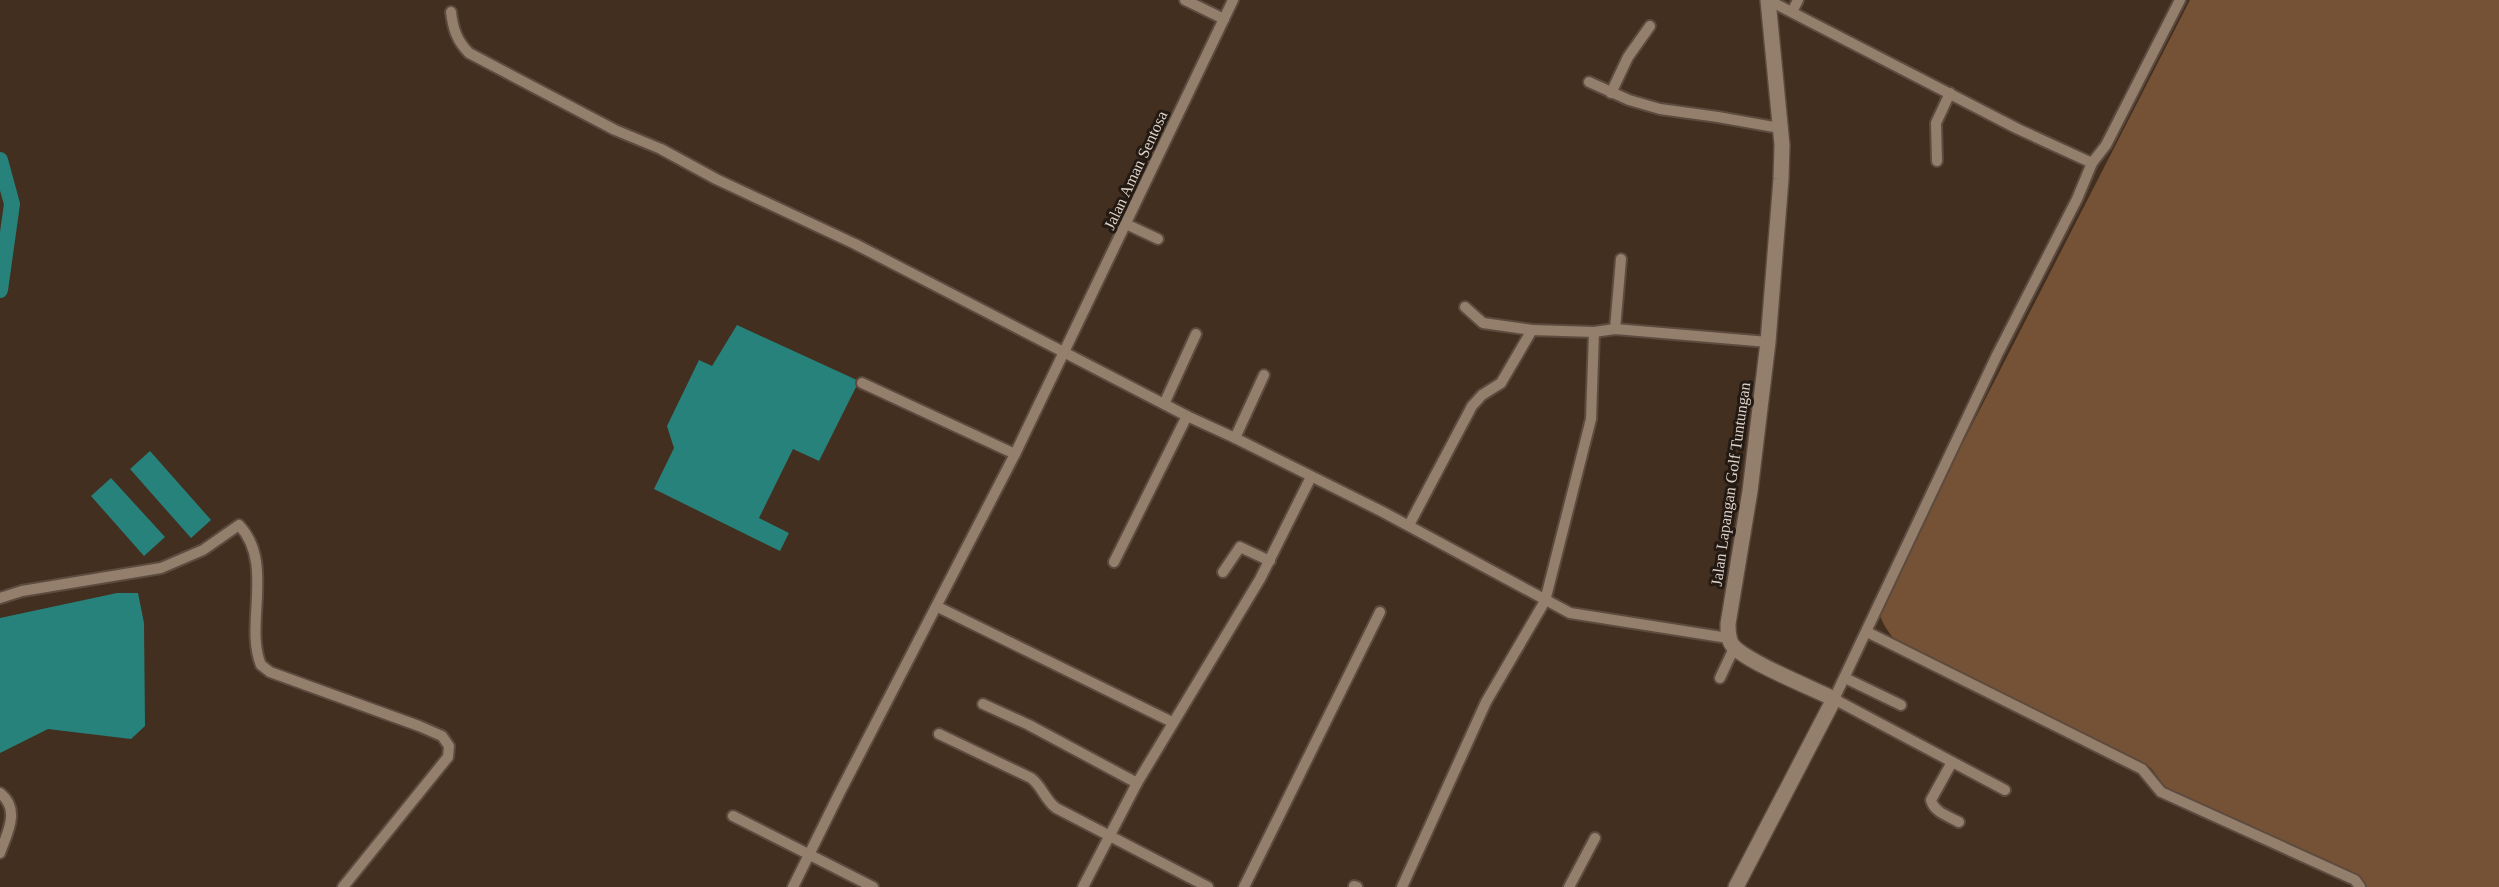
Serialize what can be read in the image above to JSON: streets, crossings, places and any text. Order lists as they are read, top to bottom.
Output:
{
  "streets": {
    "street": ["Jalan Aman Sentosa", "Jalan Lapangan Golf Tuntungan"]
  }
}
